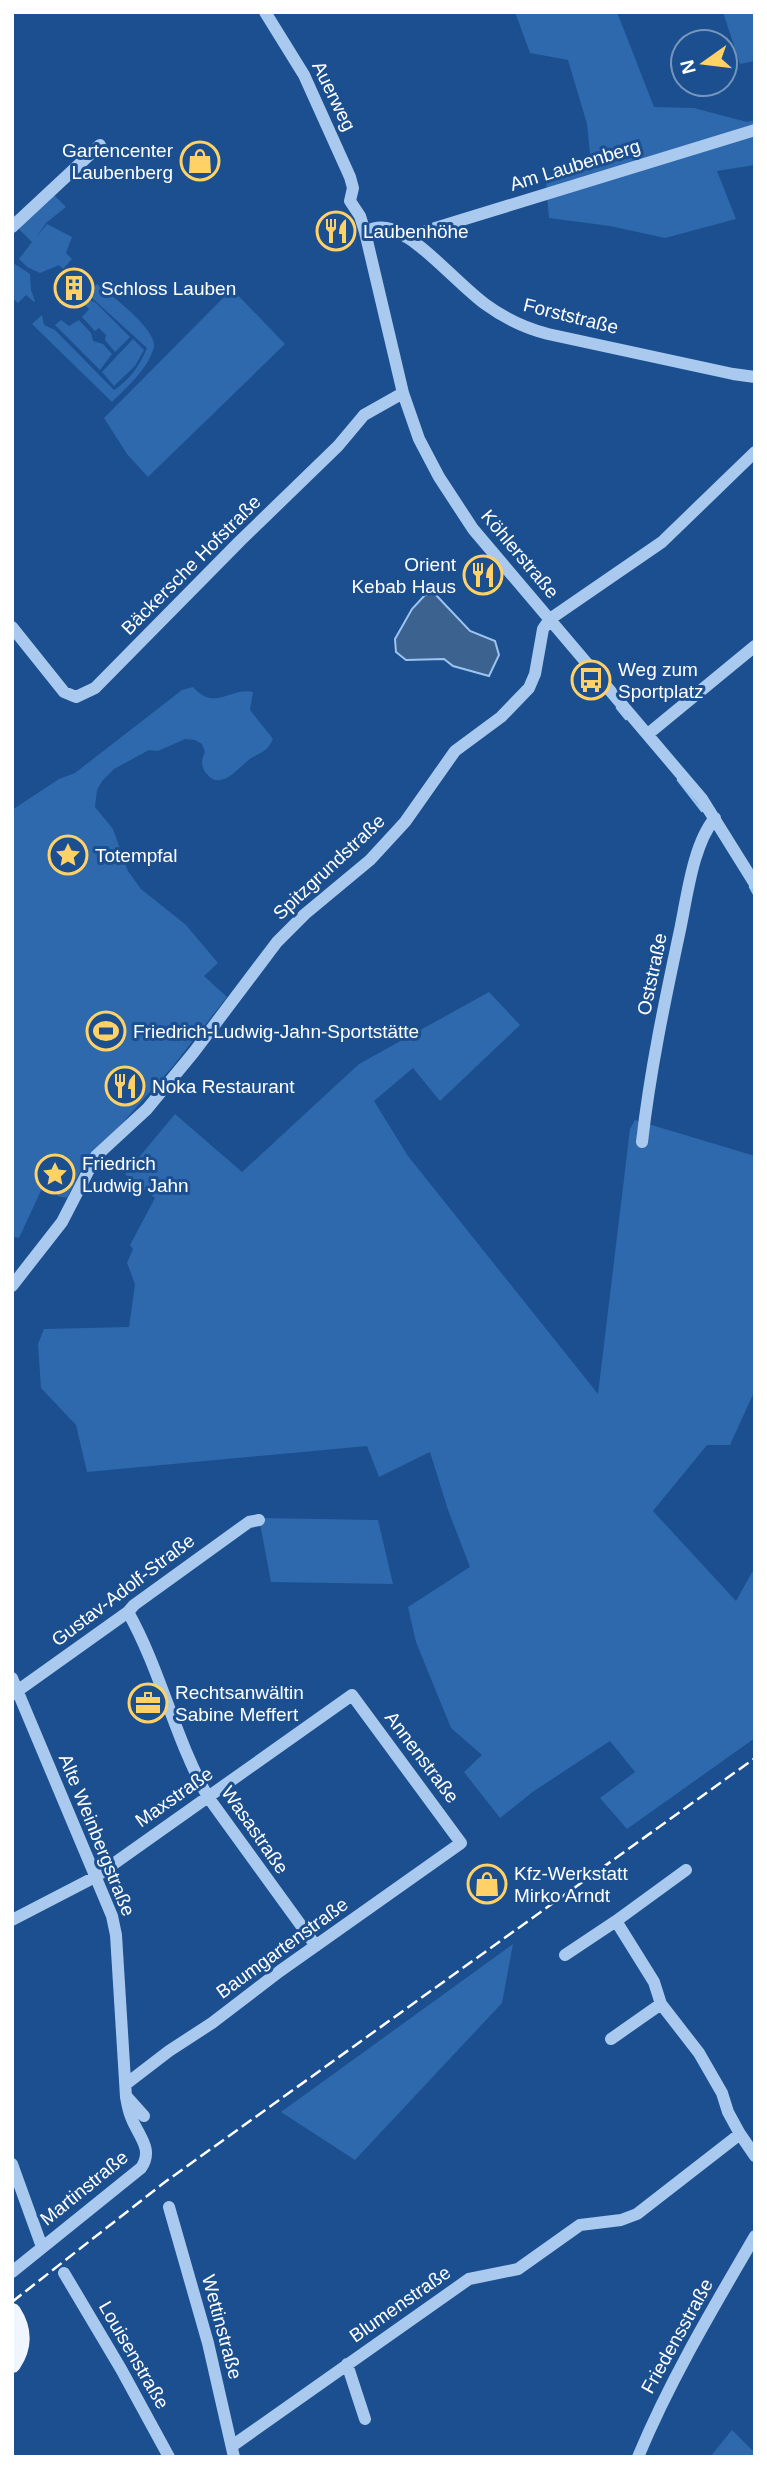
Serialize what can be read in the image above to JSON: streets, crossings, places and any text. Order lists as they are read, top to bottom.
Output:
{
  "streets": {
    "street": [
      "Auerweg",
      "Am Laubenberg",
      "Forststraße",
      "Köhlerstraße",
      "Bäckersche Hofstraße",
      "Spitzgrundstraße",
      "Oststraße",
      "Gustav-Adolf-Straße",
      "Annenstraße",
      "Maxstraße",
      "Wasastraße",
      "Alte Weinbergstraße",
      "Baumgartenstraße",
      "Martinstraße",
      "Blumenstraße",
      "Wettinstraße",
      "Friedensstraße",
      "Louisenstraße"
    ]
  },
  "crossings": [
    ["Auerweg", "Köhlerstraße"],
    ["Am Laubenberg", "Forststraße"],
    ["Forststraße", "Köhlerstraße"],
    ["Köhlerstraße", "Bäckersche Hofstraße"],
    ["Köhlerstraße", "Spitzgrundstraße"],
    ["Köhlerstraße", "Oststraße"],
    ["Gustav-Adolf-Straße", "Wasastraße"],
    ["Gustav-Adolf-Straße", "Alte Weinbergstraße"],
    ["Annenstraße", "Maxstraße"],
    ["Annenstraße", "Baumgartenstraße"],
    ["Maxstraße", "Wasastraße"],
    ["Maxstraße", "Alte Weinbergstraße"],
    ["Wasastraße", "Baumgartenstraße"],
    ["Alte Weinbergstraße", "Baumgartenstraße"],
    ["Alte Weinbergstraße", "Martinstraße"],
    ["Blumenstraße", "Wettinstraße"]
  ],
  "places": {
    "shop": ["Gartencenter Laubenberg", "Kfz-Werkstatt Mirko Arndt"],
    "restaurant": ["Laubenhöhe", "Orient Kebab Haus", "Noka Restaurant"],
    "building": ["Schloss Lauben"],
    "bus stop": ["Weg zum Sportplatz"],
    "place": ["Totempfal", "Friedrich Ludwig Jahn"],
    "sports": ["Friedrich-Ludwig-Jahn-Sportstätte"],
    "office": ["Rechtsanwältin Sabine Meffert"]
  },
  "north": "left"
}
